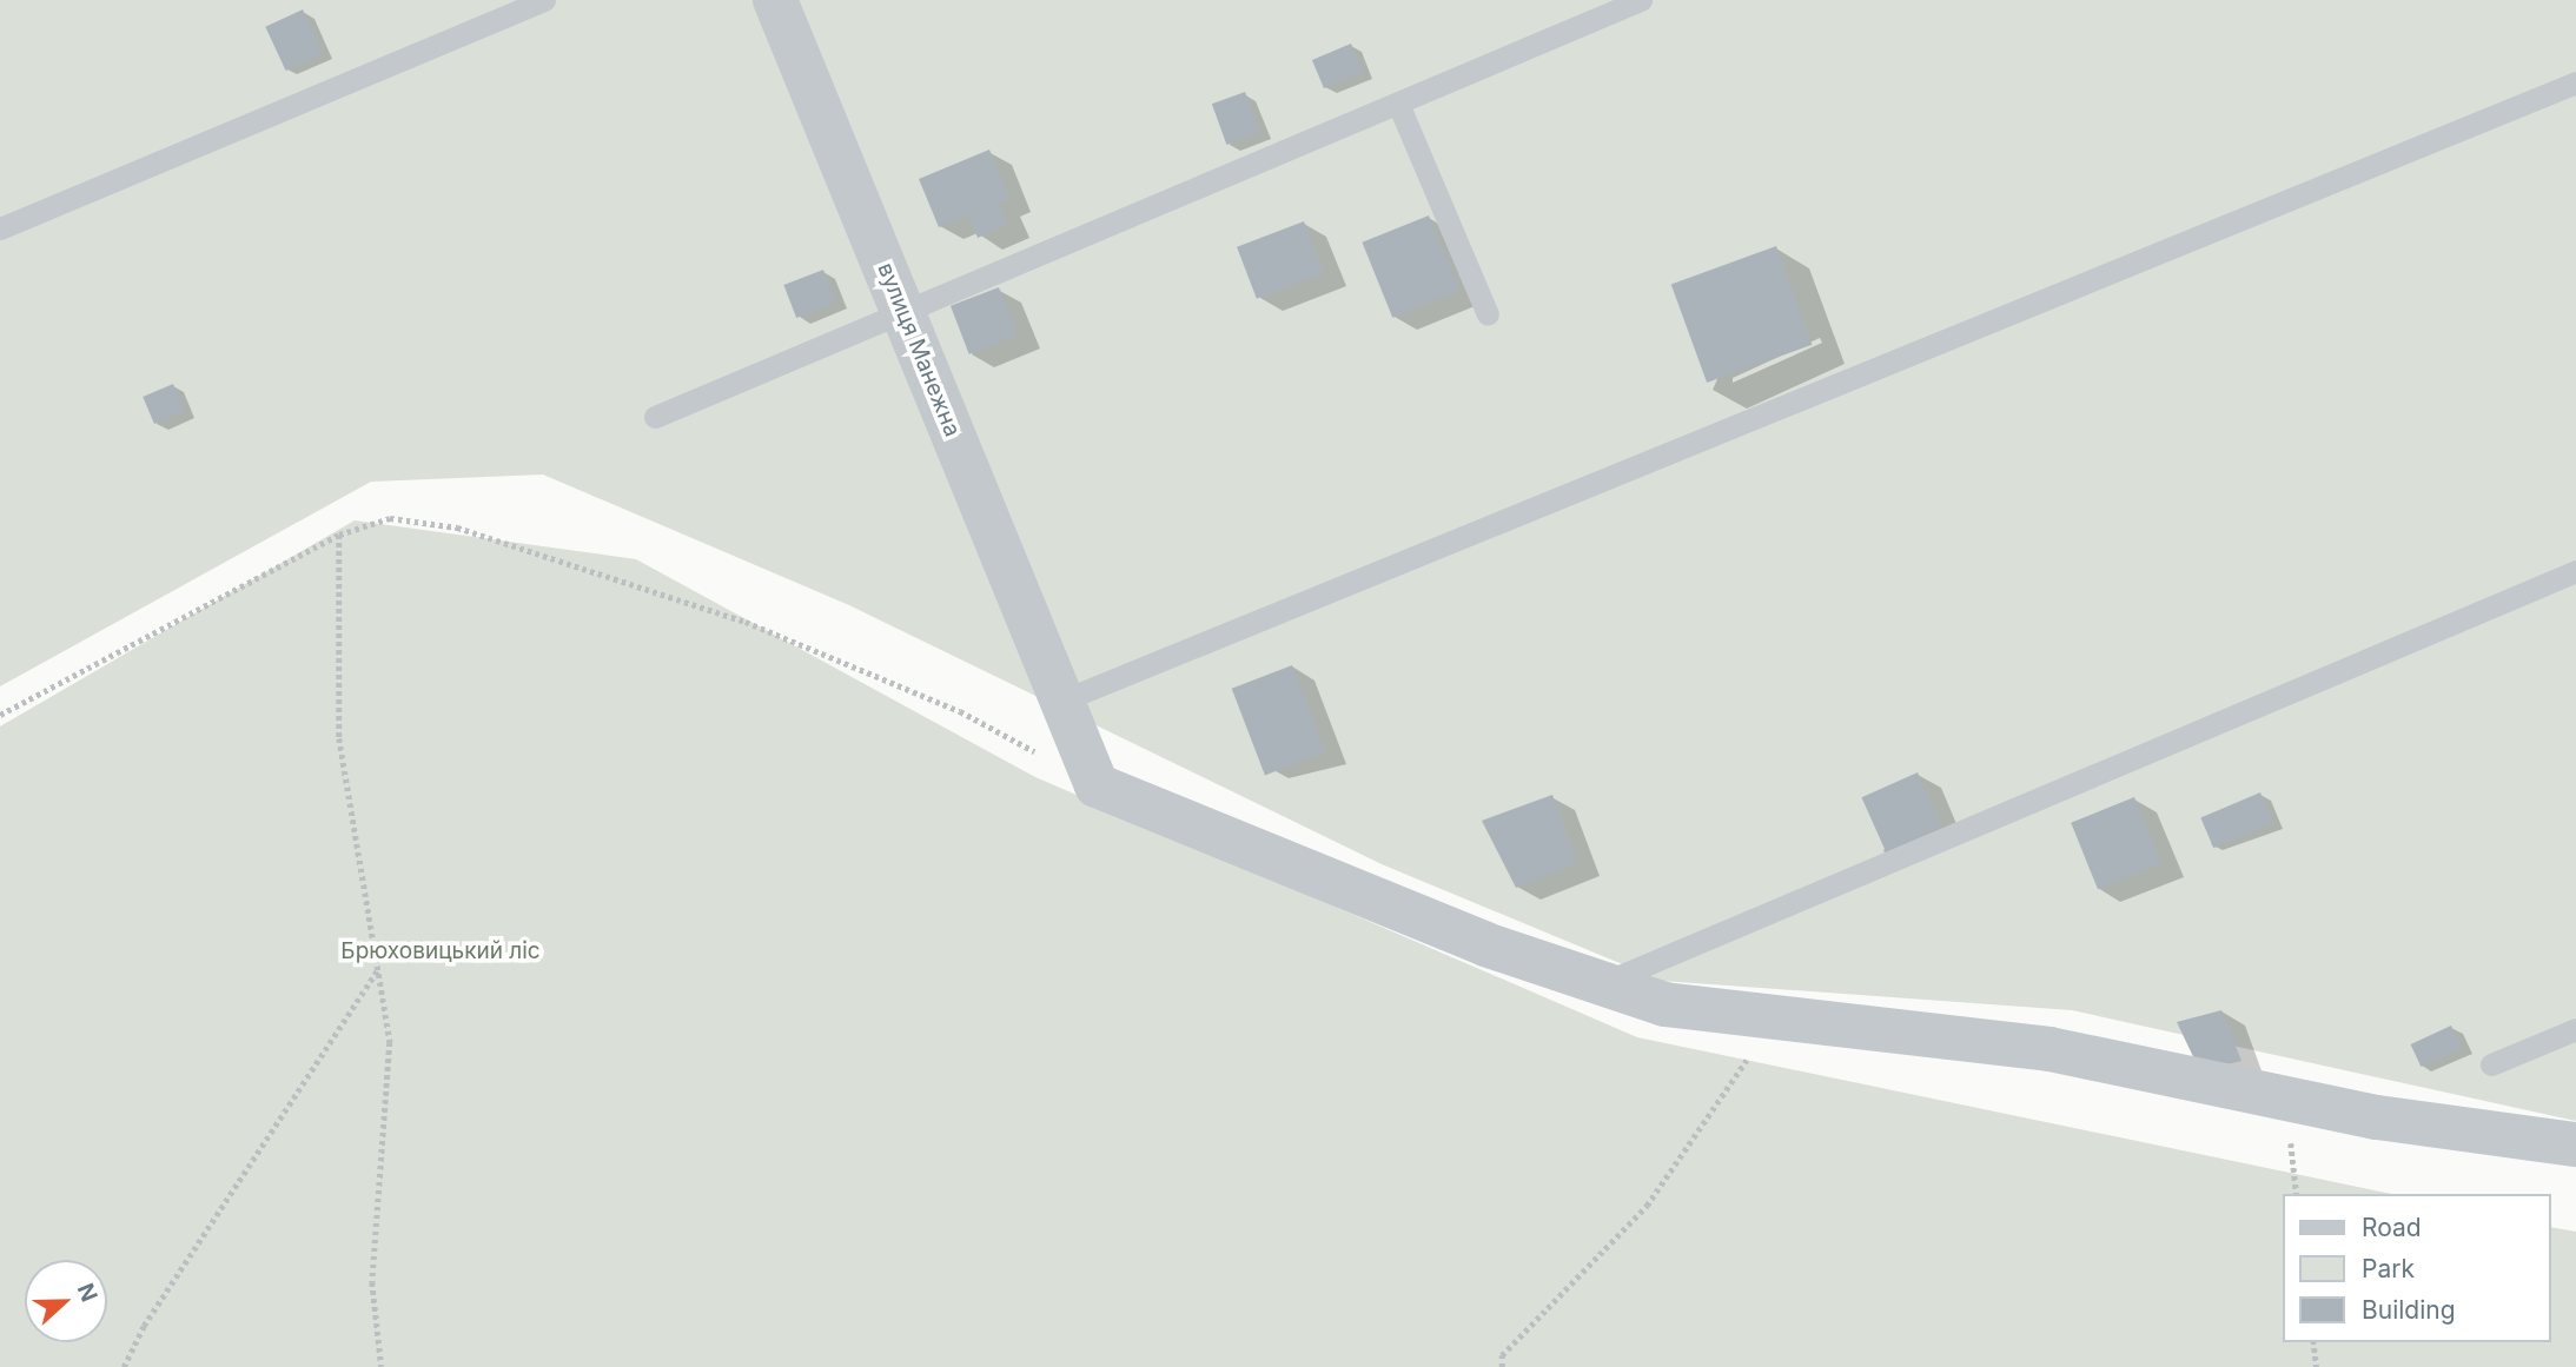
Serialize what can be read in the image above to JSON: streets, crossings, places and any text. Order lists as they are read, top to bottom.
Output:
{
  "streets": {
    "street": ["вулиця Манежна"]
  },
  "parks": ["Брюховицький ліс"],
  "legend": ["Road", "Park", "Building"],
  "north": "right"
}
